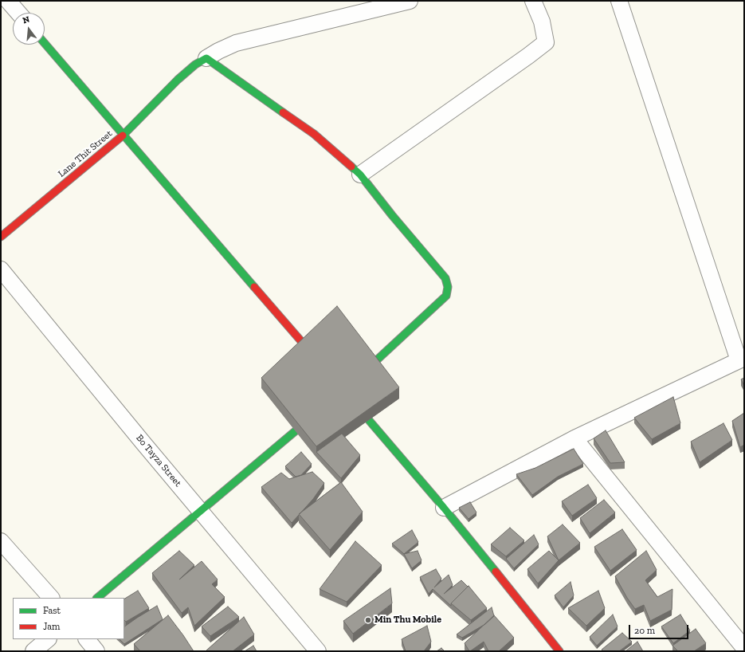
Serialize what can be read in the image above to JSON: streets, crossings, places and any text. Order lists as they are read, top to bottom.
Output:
{
  "streets": {
    "street": ["Lane Thit Street", "Bo Tayza Street"]
  },
  "places": ["Min Thu Mobile"],
  "legend": ["Fast", "Jam"],
  "scale_bar": "20 m",
  "north": "top"
}
